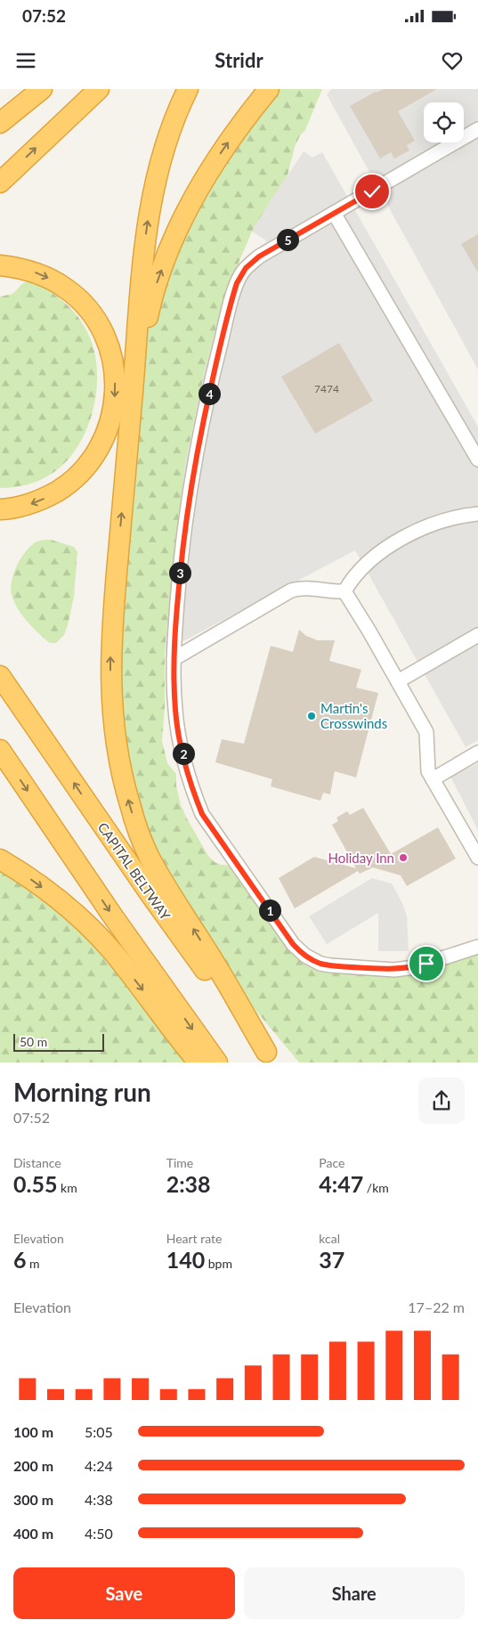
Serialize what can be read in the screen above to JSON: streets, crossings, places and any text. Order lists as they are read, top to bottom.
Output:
{
  "streets": {
    "highway": ["CAPITAL BELTWAY"]
  },
  "places": ["Martin's Crosswinds", "Holiday Inn"],
  "house_numbers": ["7474"],
  "scale_bar": "50 m",
  "page": {
    "status": "07:52",
    "header": "Stridr",
    "pins": [
      "5",
      "4",
      "3",
      "2",
      "1"
    ],
    "scale": "50 m",
    "heading": ["Morning run", "07:52"],
    "stats": [
      ["Distance", "0.55 km"],
      ["Time", "2:38"],
      ["Pace", "4:47 /km"],
      ["Elevation", "6 m"],
      ["Heart rate", "140 bpm"],
      ["kcal", "37"]
    ],
    "chart": ["Elevation", "17–22 m"],
    "list": [
      {
        "name": "100 m",
        "note": "5:05"
      },
      {
        "name": "200 m",
        "note": "4:24"
      },
      {
        "name": "300 m",
        "note": "4:38"
      },
      {
        "name": "400 m",
        "note": "4:50"
      }
    ],
    "buttons": ["Save", "Share"]
  }
}
